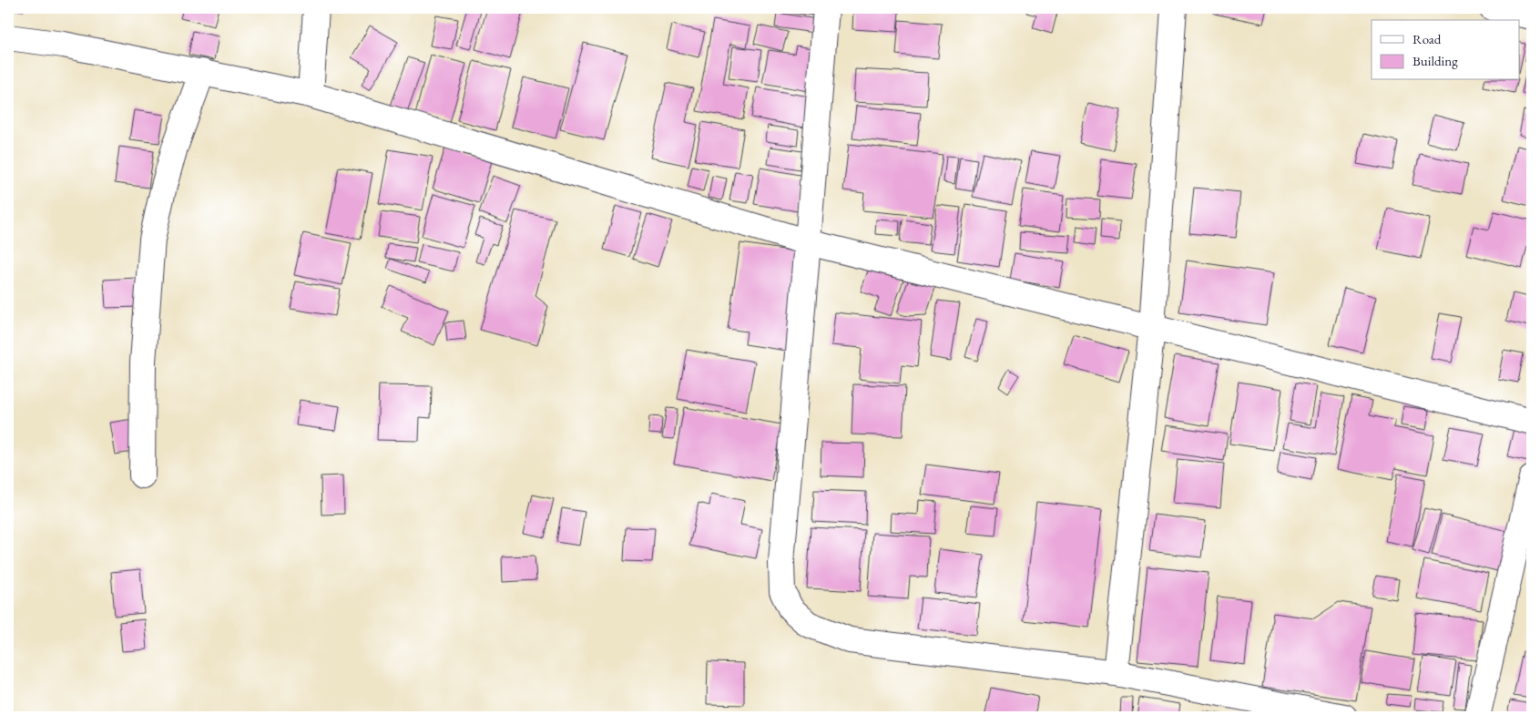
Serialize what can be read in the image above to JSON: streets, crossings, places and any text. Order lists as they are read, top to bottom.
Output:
{
  "legend": ["Road", "Building"]
}
